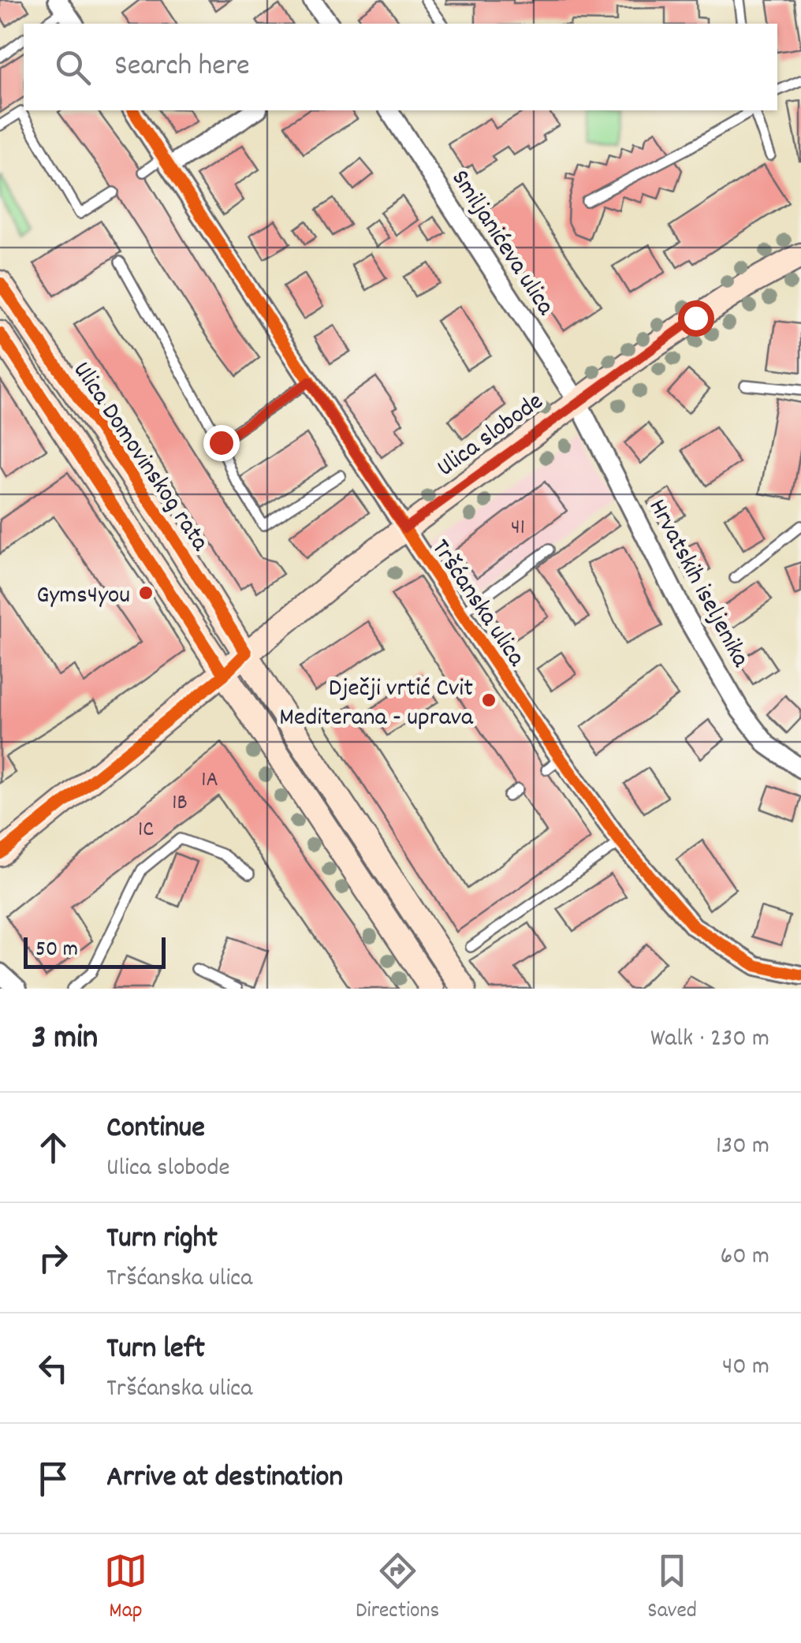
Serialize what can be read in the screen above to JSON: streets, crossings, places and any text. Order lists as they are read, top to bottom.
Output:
{
  "streets": {
    "main road": ["Ulica slobode", "Ulica Domovinskog rata"],
    "street": ["Smiljanićeva ulica", "Hrvatskih iseljenika", "Tršćanska ulica"]
  },
  "crossings": [
    ["Smiljanićeva ulica", "Ulica slobode"],
    ["Smiljanićeva ulica", "Hrvatskih iseljenika"],
    ["Ulica slobode", "Ulica Domovinskog rata"],
    ["Ulica slobode", "Hrvatskih iseljenika"],
    ["Ulica slobode", "Tršćanska ulica"]
  ],
  "places": ["Gyms4you", "Dječji vrtić Cvit Mediterana - uprava"],
  "house_numbers": [
    "41",
    "1A",
    "1B",
    "1C"
  ],
  "scale_bar": "50 m",
  "page": {
    "search": "Search here",
    "scale": "50 m",
    "heading": ["3 min", "Walk · 230 m"],
    "list": [
      ["Continue", "Ulica slobode", "130 m"],
      ["Turn right", "Tršćanska ulica", "60 m"],
      ["Turn left", "Tršćanska ulica", "40 m"],
      "Arrive at destination"
    ],
    "nav": ["Map", "Directions", "Saved"]
  }
}
